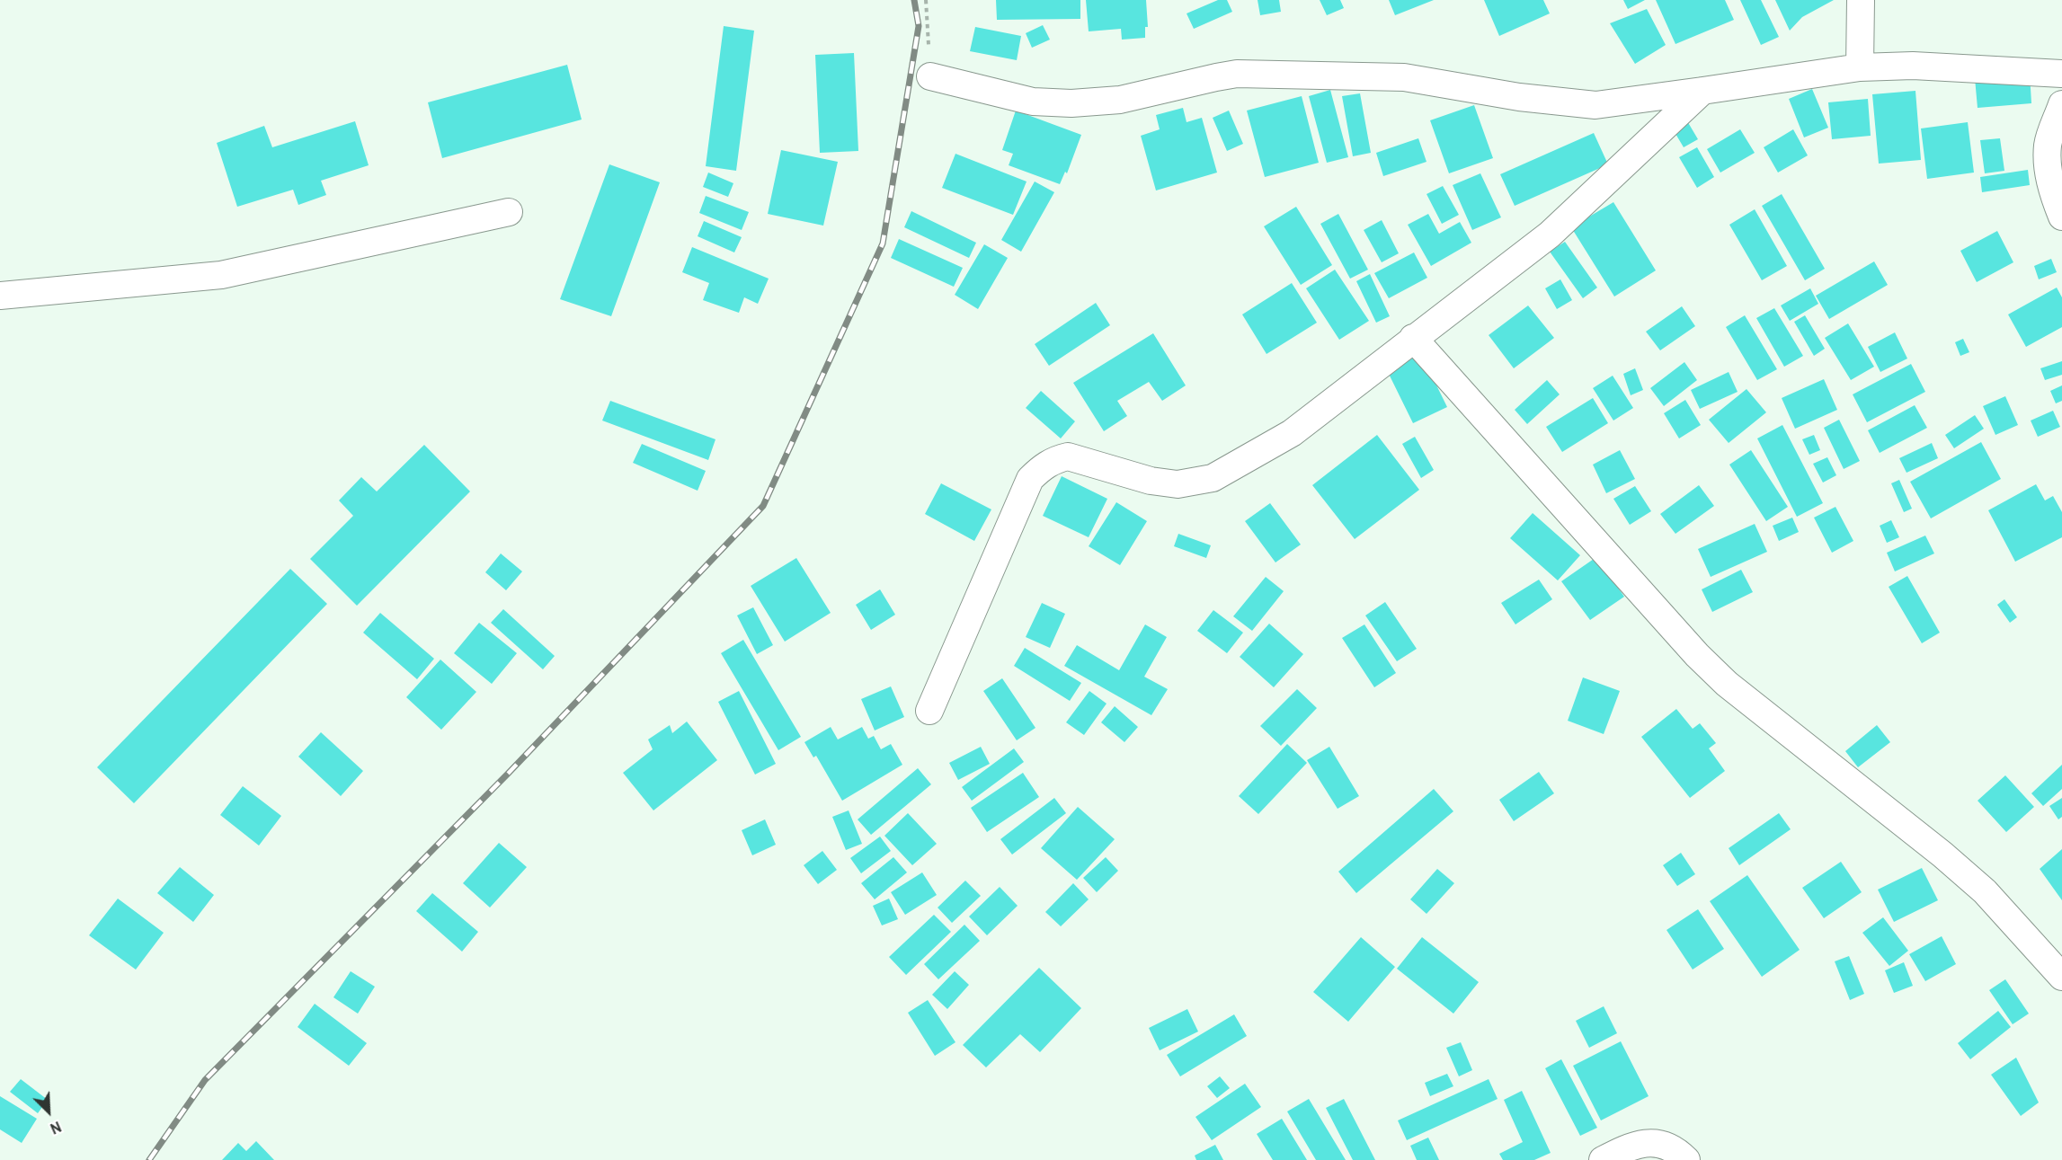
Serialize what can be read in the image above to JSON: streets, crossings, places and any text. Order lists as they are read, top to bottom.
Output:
{
  "north": "bottom right"
}
